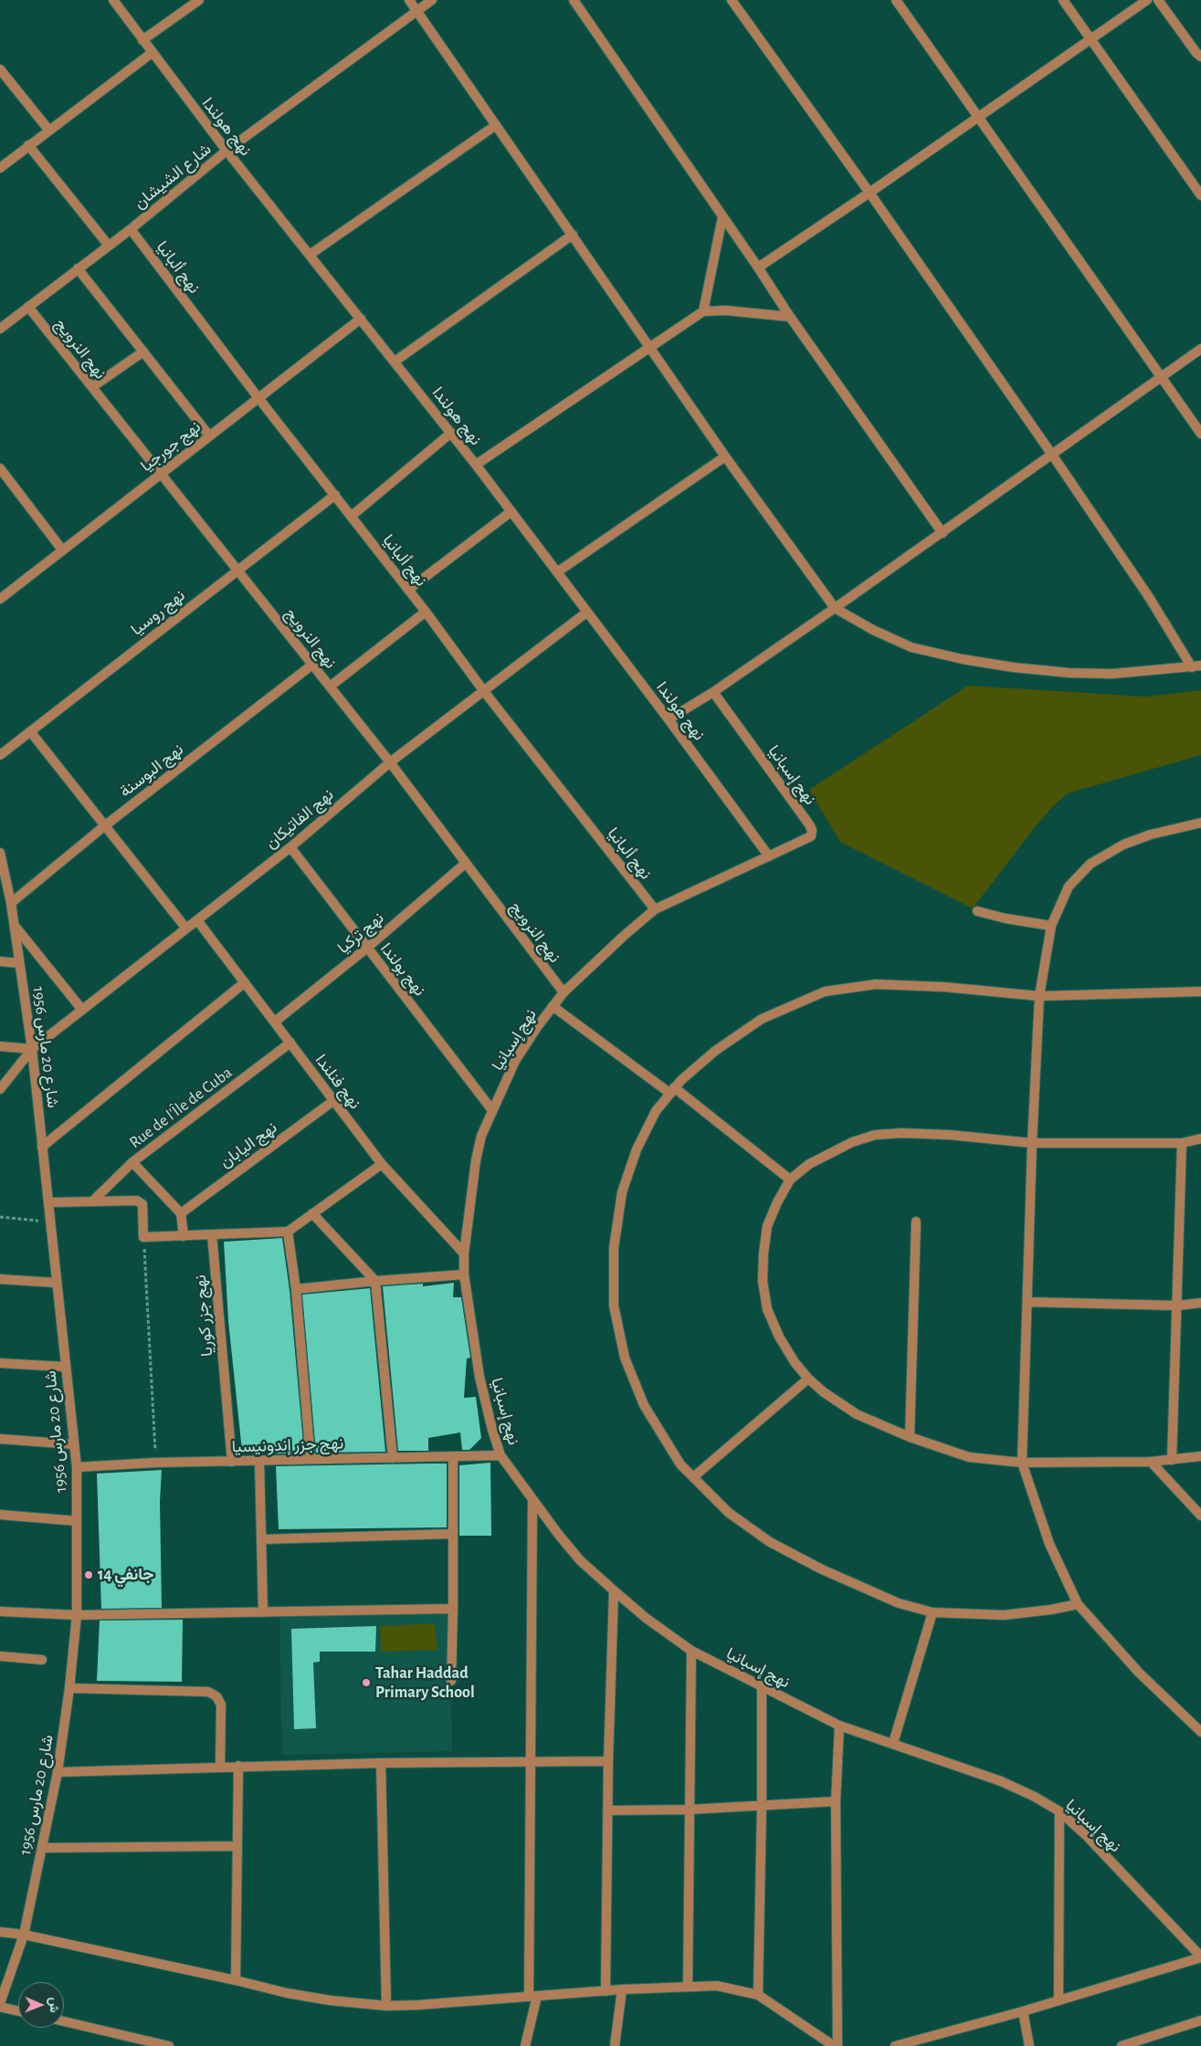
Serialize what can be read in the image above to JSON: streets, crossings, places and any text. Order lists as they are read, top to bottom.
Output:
{
  "streets": {
    "street": [
      "نهج هولندا",
      "شارع الشيشان",
      "نهج ألبانيا",
      "نهج النرويج",
      "نهج جورجيا",
      "نهج روسيا",
      "نهج البوسنة",
      "نهج إسبانيا",
      "نهج الفاتيكان",
      "نهج تركيا",
      "نهج بولندا",
      "شارع 20 مارس 1956",
      "نهج فنلندا",
      "Rue de l'Île de Cuba",
      "نهج اليابان",
      "نهج جزر كوريا",
      "نهج جزر إندونيسيا"
    ]
  },
  "crossings": [
    ["نهج هولندا", "شارع الشيشان"],
    ["نهج هولندا", "نهج جورجيا"],
    ["نهج هولندا", "نهج إسبانيا"],
    ["نهج هولندا", "نهج الفاتيكان"],
    ["شارع الشيشان", "نهج ألبانيا"],
    ["شارع الشيشان", "نهج النرويج"],
    ["نهج ألبانيا", "نهج جورجيا"],
    ["نهج ألبانيا", "نهج روسيا"],
    ["نهج ألبانيا", "نهج إسبانيا"],
    ["نهج ألبانيا", "نهج الفاتيكان"],
    ["نهج النرويج", "نهج جورجيا"],
    ["نهج النرويج", "نهج روسيا"],
    ["نهج النرويج", "نهج البوسنة"],
    ["نهج النرويج", "نهج إسبانيا"],
    ["نهج النرويج", "نهج الفاتيكان"],
    ["نهج النرويج", "نهج تركيا"],
    ["نهج البوسنة", "شارع 20 مارس 1956"],
    ["نهج إسبانيا", "نهج بولندا"],
    ["نهج إسبانيا", "نهج فنلندا"],
    ["نهج إسبانيا", "نهج جزر إندونيسيا"],
    ["نهج الفاتيكان", "نهج بولندا"],
    ["نهج الفاتيكان", "شارع 20 مارس 1956"],
    ["نهج الفاتيكان", "نهج فنلندا"],
    ["نهج تركيا", "نهج بولندا"],
    ["نهج تركيا", "نهج فنلندا"],
    ["شارع 20 مارس 1956", "نهج جزر إندونيسيا"],
    ["نهج فنلندا", "Rue de l'Île de Cuba"],
    ["نهج فنلندا", "نهج اليابان"],
    ["نهج جزر كوريا", "نهج جزر إندونيسيا"]
  ],
  "places": ["14 جانفي", "Tahar Haddad Primary School"],
  "north": "right"
}
